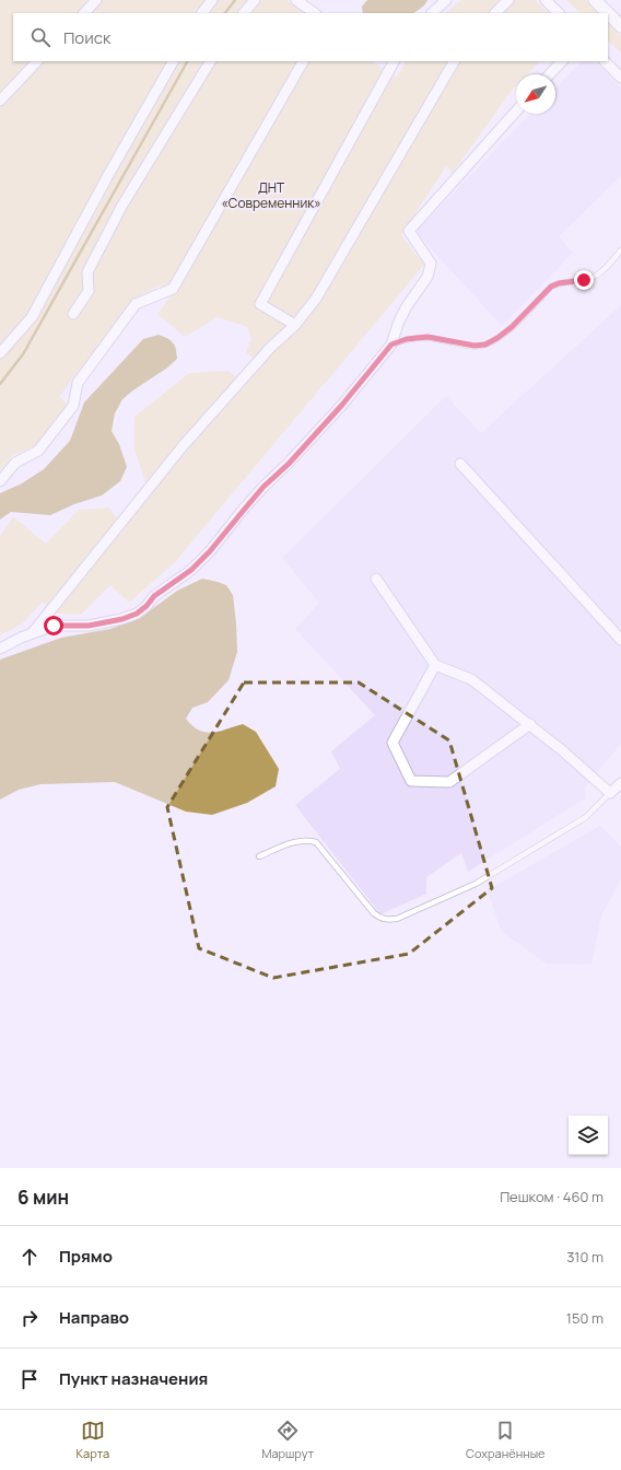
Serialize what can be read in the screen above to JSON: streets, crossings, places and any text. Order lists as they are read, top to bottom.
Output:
{
  "parks": ["ДНТ «Современник»"],
  "north": "bottom left",
  "page": {
    "search": "Поиск",
    "heading": ["6 мин", "Пешком · 460 m"],
    "list": [
      ["Прямо", "310 m"],
      ["Направо", "150 m"],
      "Пункт назначения"
    ],
    "nav": ["Карта", "Маршрут", "Сохранённые"]
  }
}
